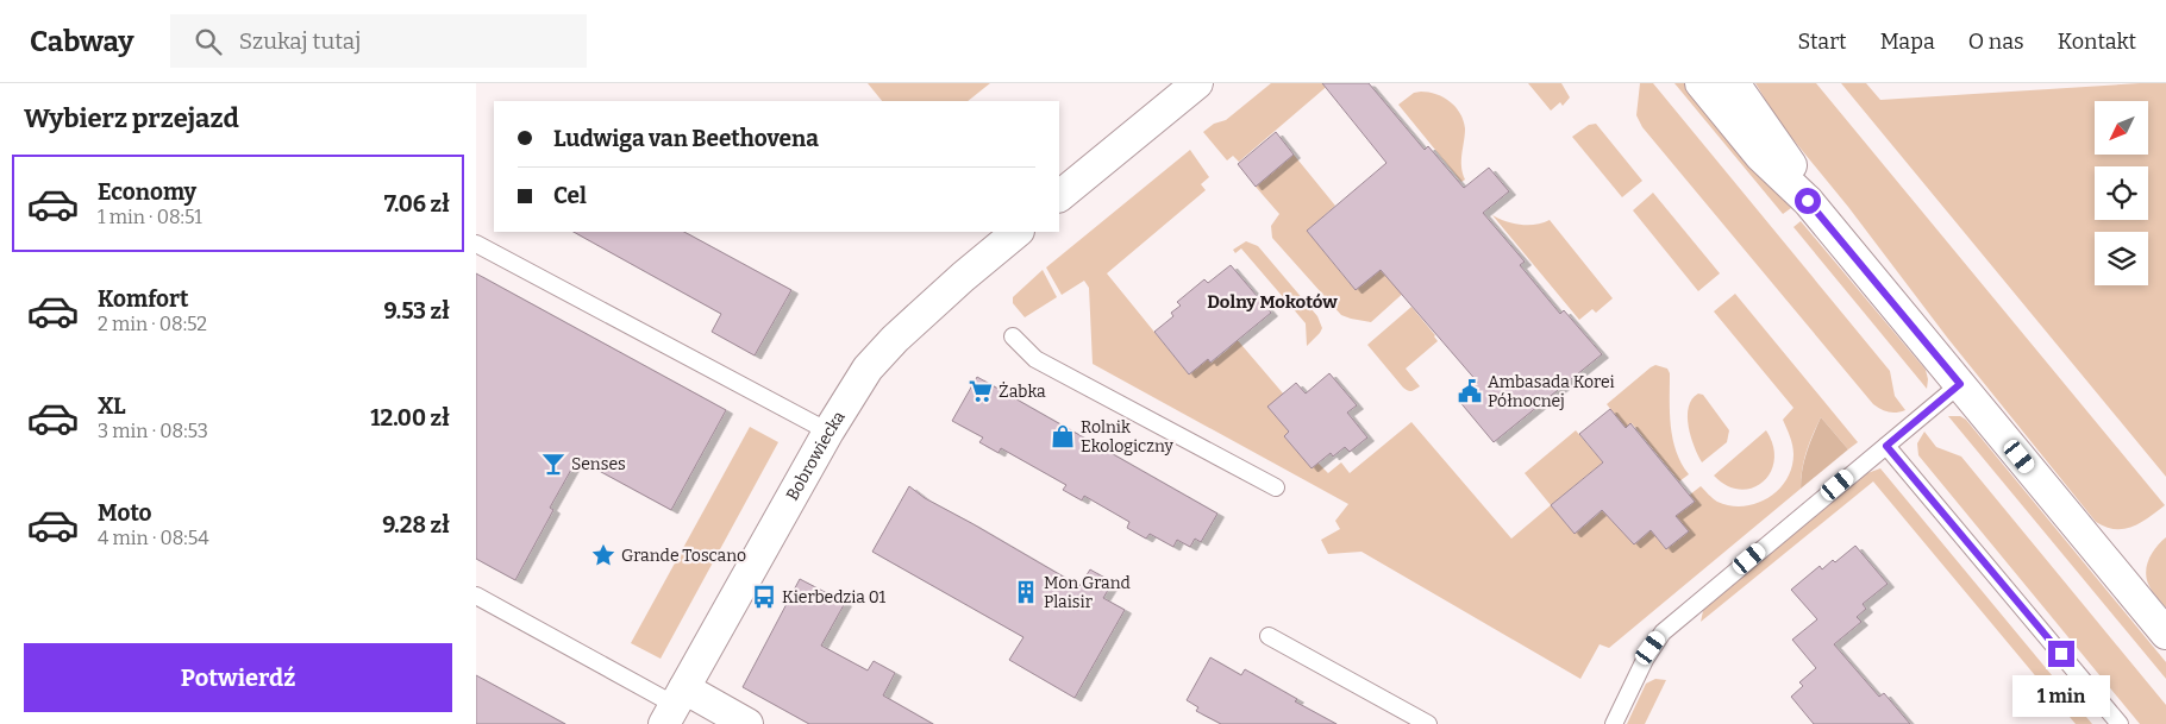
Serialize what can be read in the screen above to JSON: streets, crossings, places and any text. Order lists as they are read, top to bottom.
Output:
{
  "streets": {
    "street": ["Bobrowiecka"]
  },
  "districts": ["Dolny Mokotów"],
  "places": {
    "supermarket": ["Żabka"],
    "public building": ["Ambasada Korei Północnej"],
    "shop": ["Rolnik Ekologiczny"],
    "bar": ["Senses"],
    "place": ["Grande Toscano"],
    "building": ["Mon Grand Plaisir"],
    "bus stop": ["Kierbedzia 01"]
  },
  "north": "bottom left",
  "page": {
    "header": "Cabway",
    "search": "Szukaj tutaj",
    "nav": [
      "Start",
      "Mapa",
      "O nas",
      "Kontakt"
    ],
    "heading": "Wybierz przejazd",
    "banner": ["Ludwiga van Beethovena", "Cel"],
    "list": [
      {
        "name": "Economy",
        "note": "1 min · 08:51",
        "value": "7.06 zł"
      },
      {
        "name": "Komfort",
        "note": "2 min · 08:52",
        "value": "9.53 zł"
      },
      {
        "name": "XL",
        "note": "3 min · 08:53",
        "value": "12.00 zł"
      },
      {
        "name": "Moto",
        "note": "4 min · 08:54",
        "value": "9.28 zł"
      }
    ],
    "buttons": "Potwierdź",
    "bubble": "1 min"
  }
}
